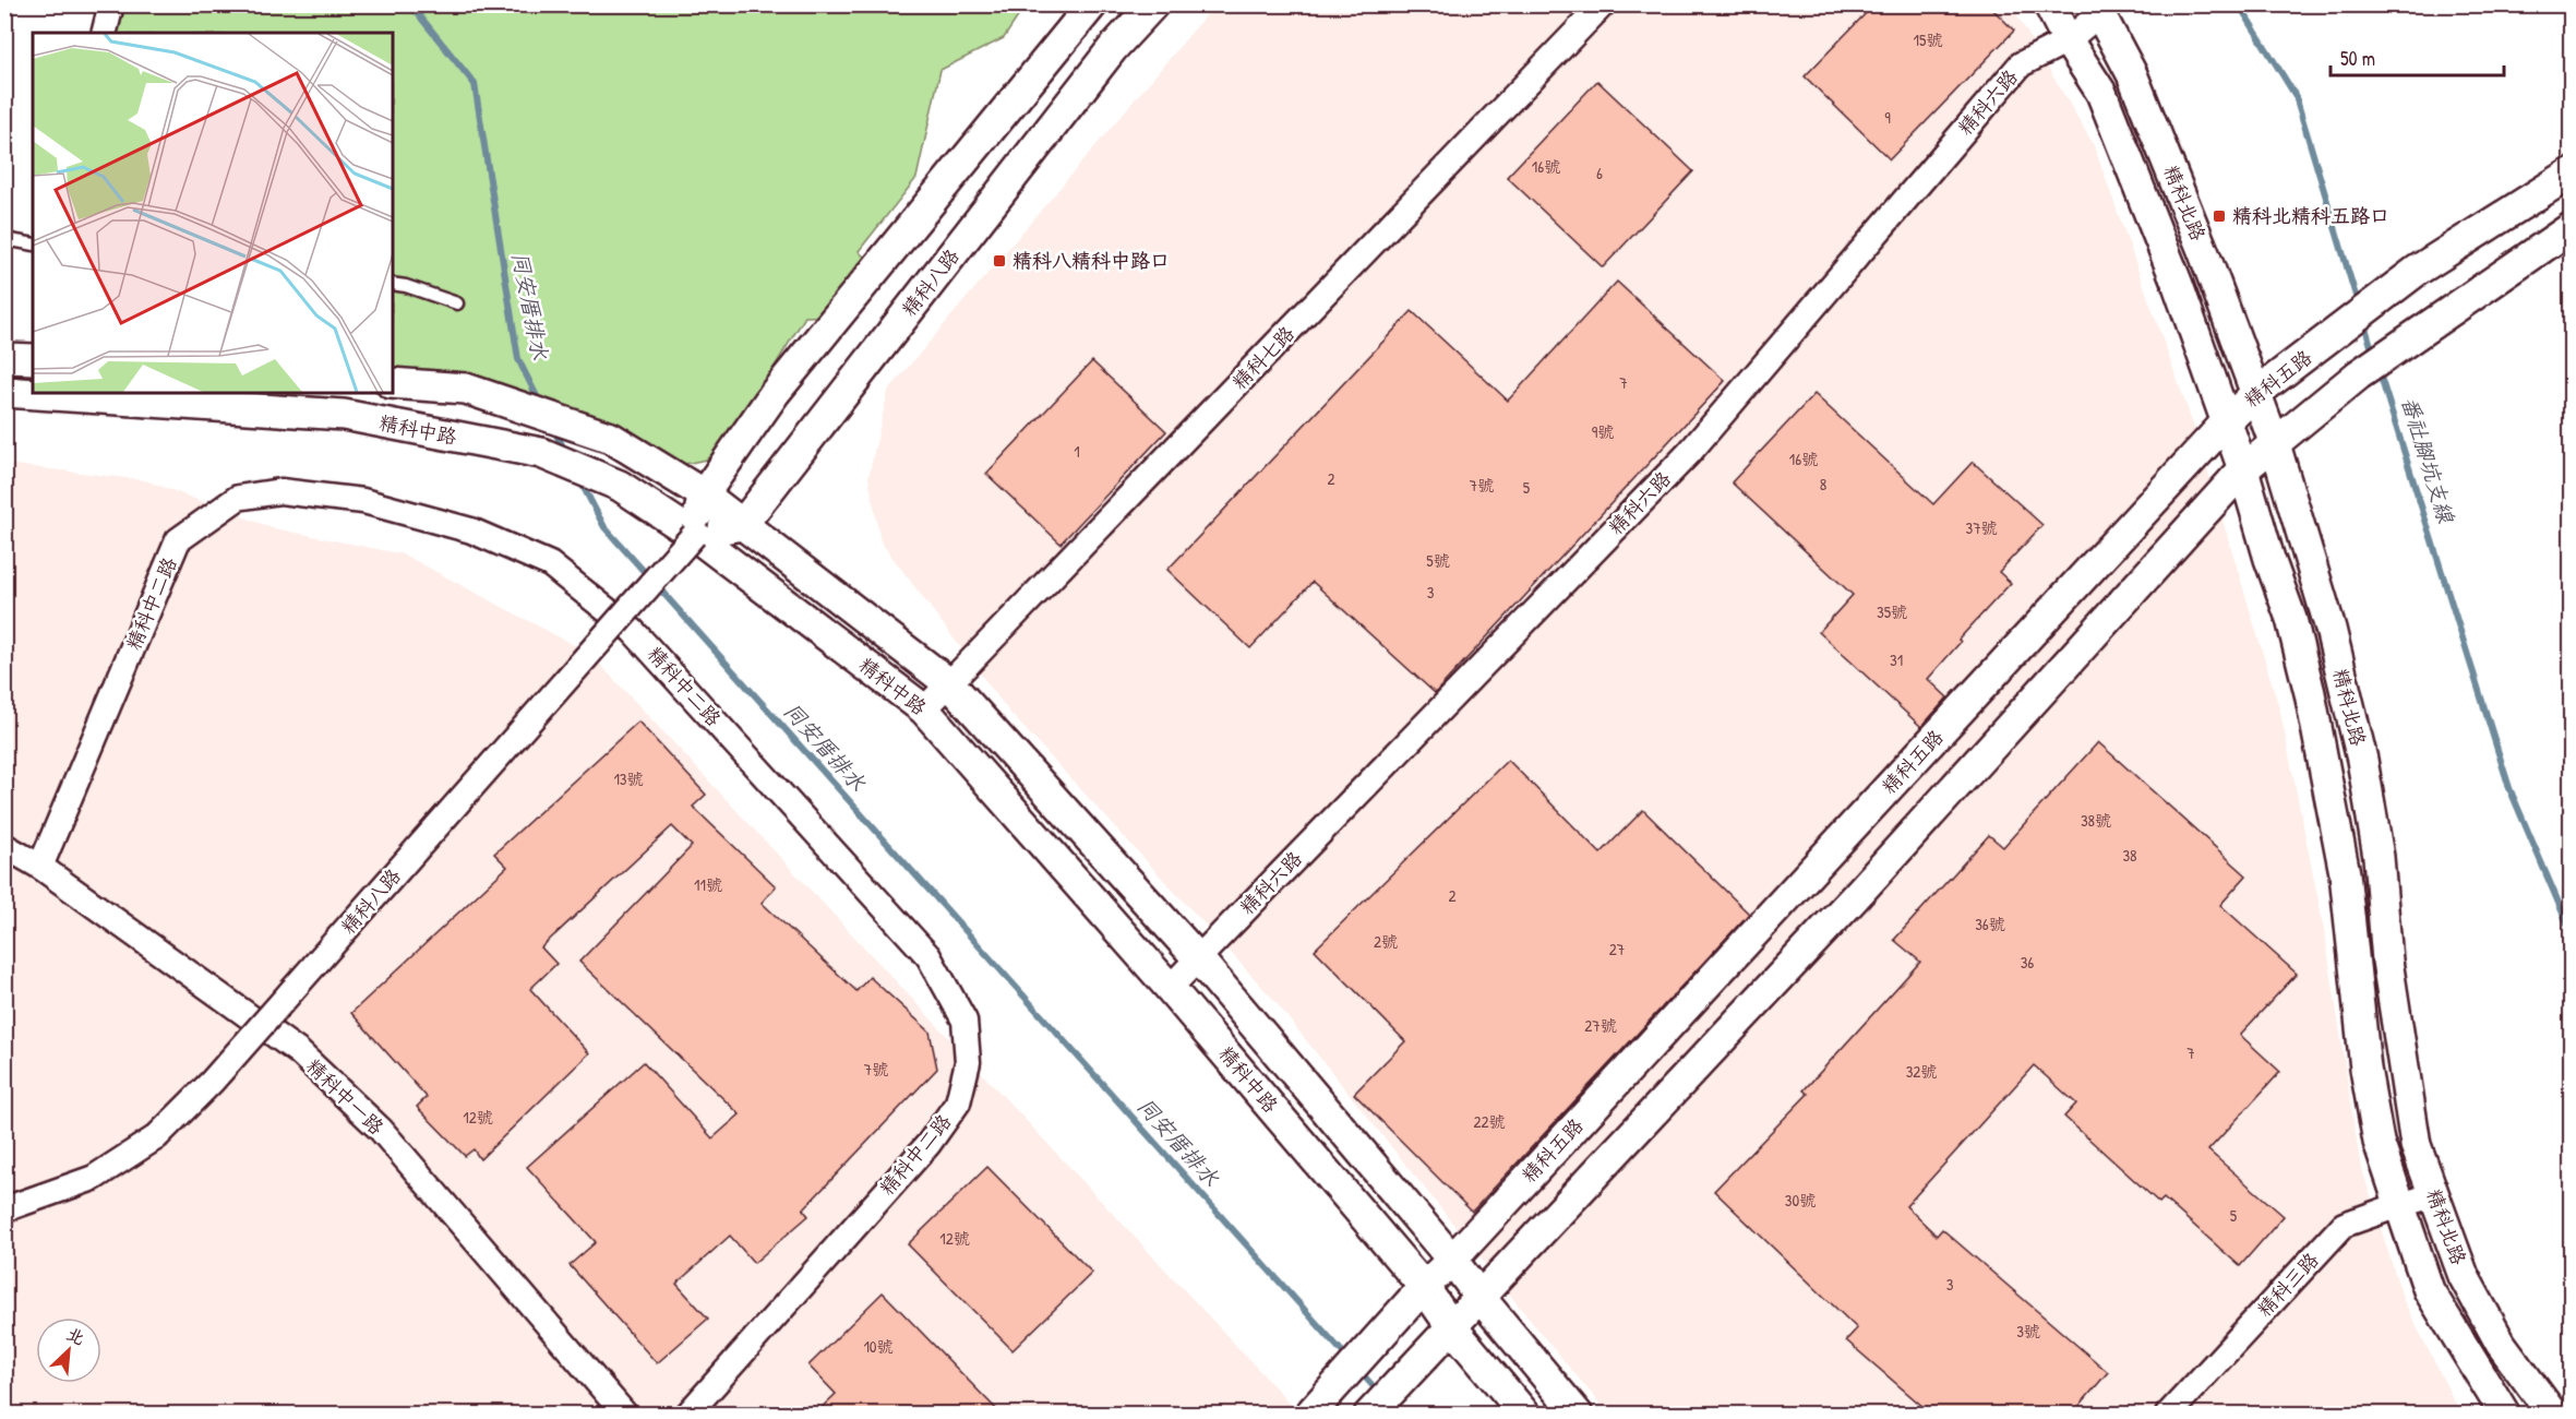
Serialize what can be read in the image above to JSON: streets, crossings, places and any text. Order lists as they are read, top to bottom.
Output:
{
  "streets": {
    "street": [
      "精科六路",
      "精科北路",
      "精科八路",
      "精科七路",
      "精科五路",
      "精科中路",
      "精科中二路",
      "精科中一路",
      "精科三路"
    ]
  },
  "crossings": [
    ["精科六路", "精科北路"],
    ["精科六路", "精科中路"],
    ["精科北路", "精科五路"],
    ["精科北路", "精科三路"],
    ["精科八路", "精科中路"],
    ["精科七路", "精科中路"],
    ["精科五路", "精科中路"],
    ["精科中二路", "精科中一路"]
  ],
  "water": ["同安厝排水", "番社腳坑支線"],
  "places": {
    "transit": ["精科北精科五路口", "精科八精科中路口"]
  },
  "house_numbers": [
    "15號",
    "9",
    "16號",
    "6",
    "7",
    "9號",
    "1",
    "16號",
    "2",
    "8",
    "7號",
    "5",
    "37號",
    "5號",
    "3",
    "35號",
    "31",
    "13號",
    "38號",
    "38",
    "11號",
    "2",
    "36號",
    "2號",
    "27",
    "36",
    "27號",
    "7",
    "7號",
    "32號",
    "12號",
    "22號",
    "30號",
    "5",
    "12號",
    "3",
    "3號",
    "10號"
  ],
  "scale_bar": "50 m",
  "north": "top right"
}
